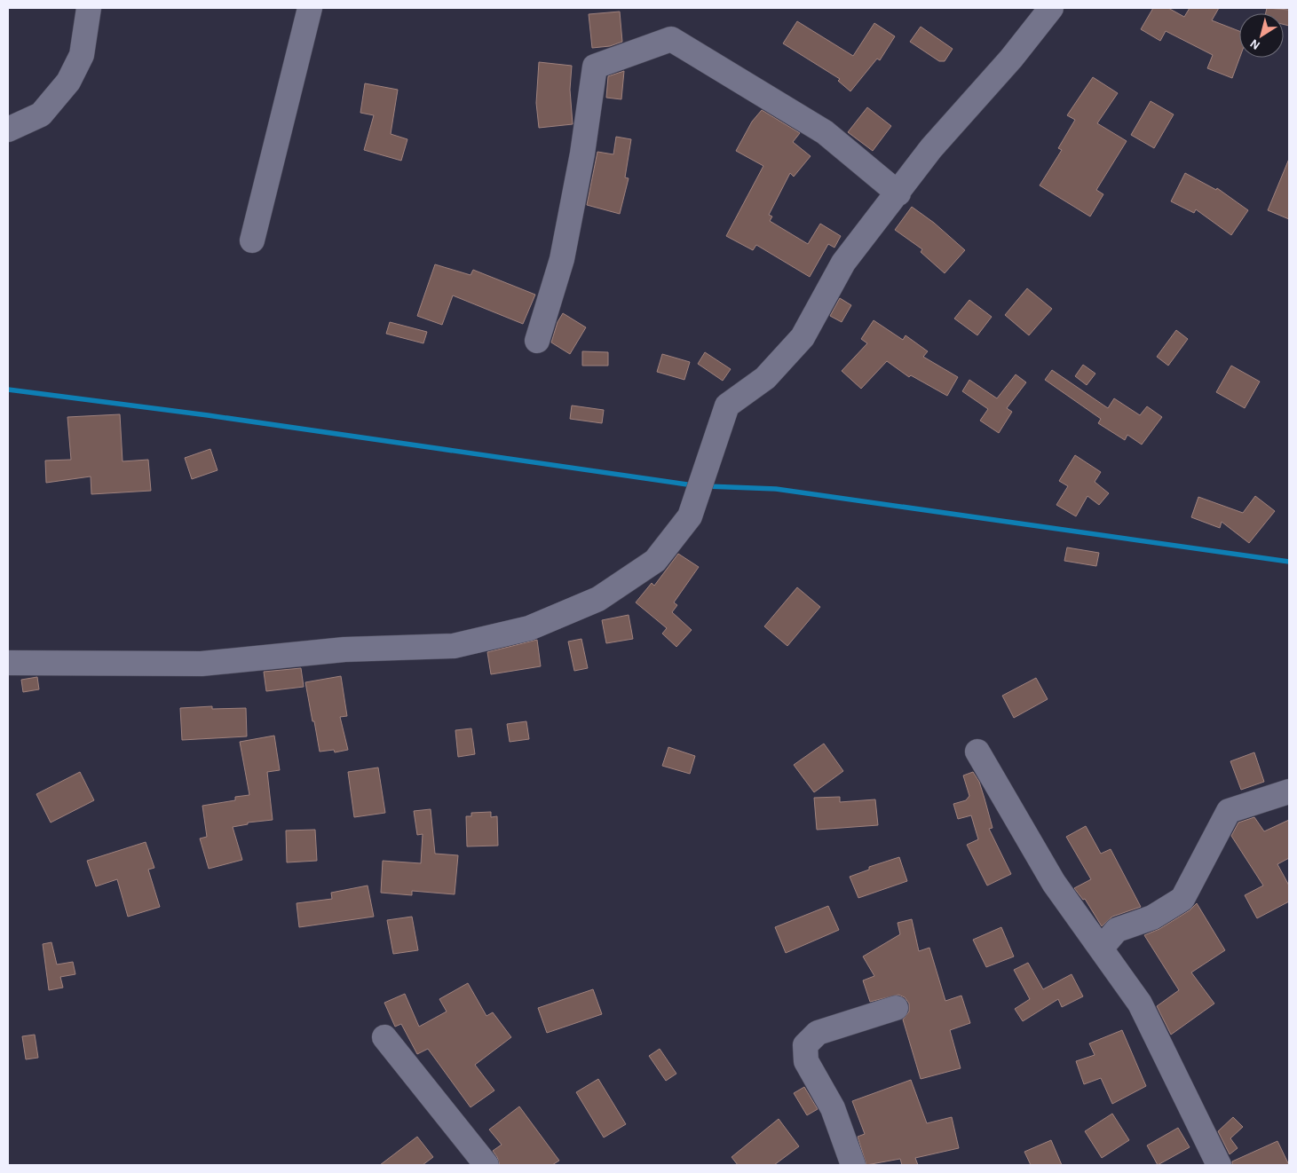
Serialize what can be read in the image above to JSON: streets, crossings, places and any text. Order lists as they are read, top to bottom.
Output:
{
  "north": "bottom left"
}
